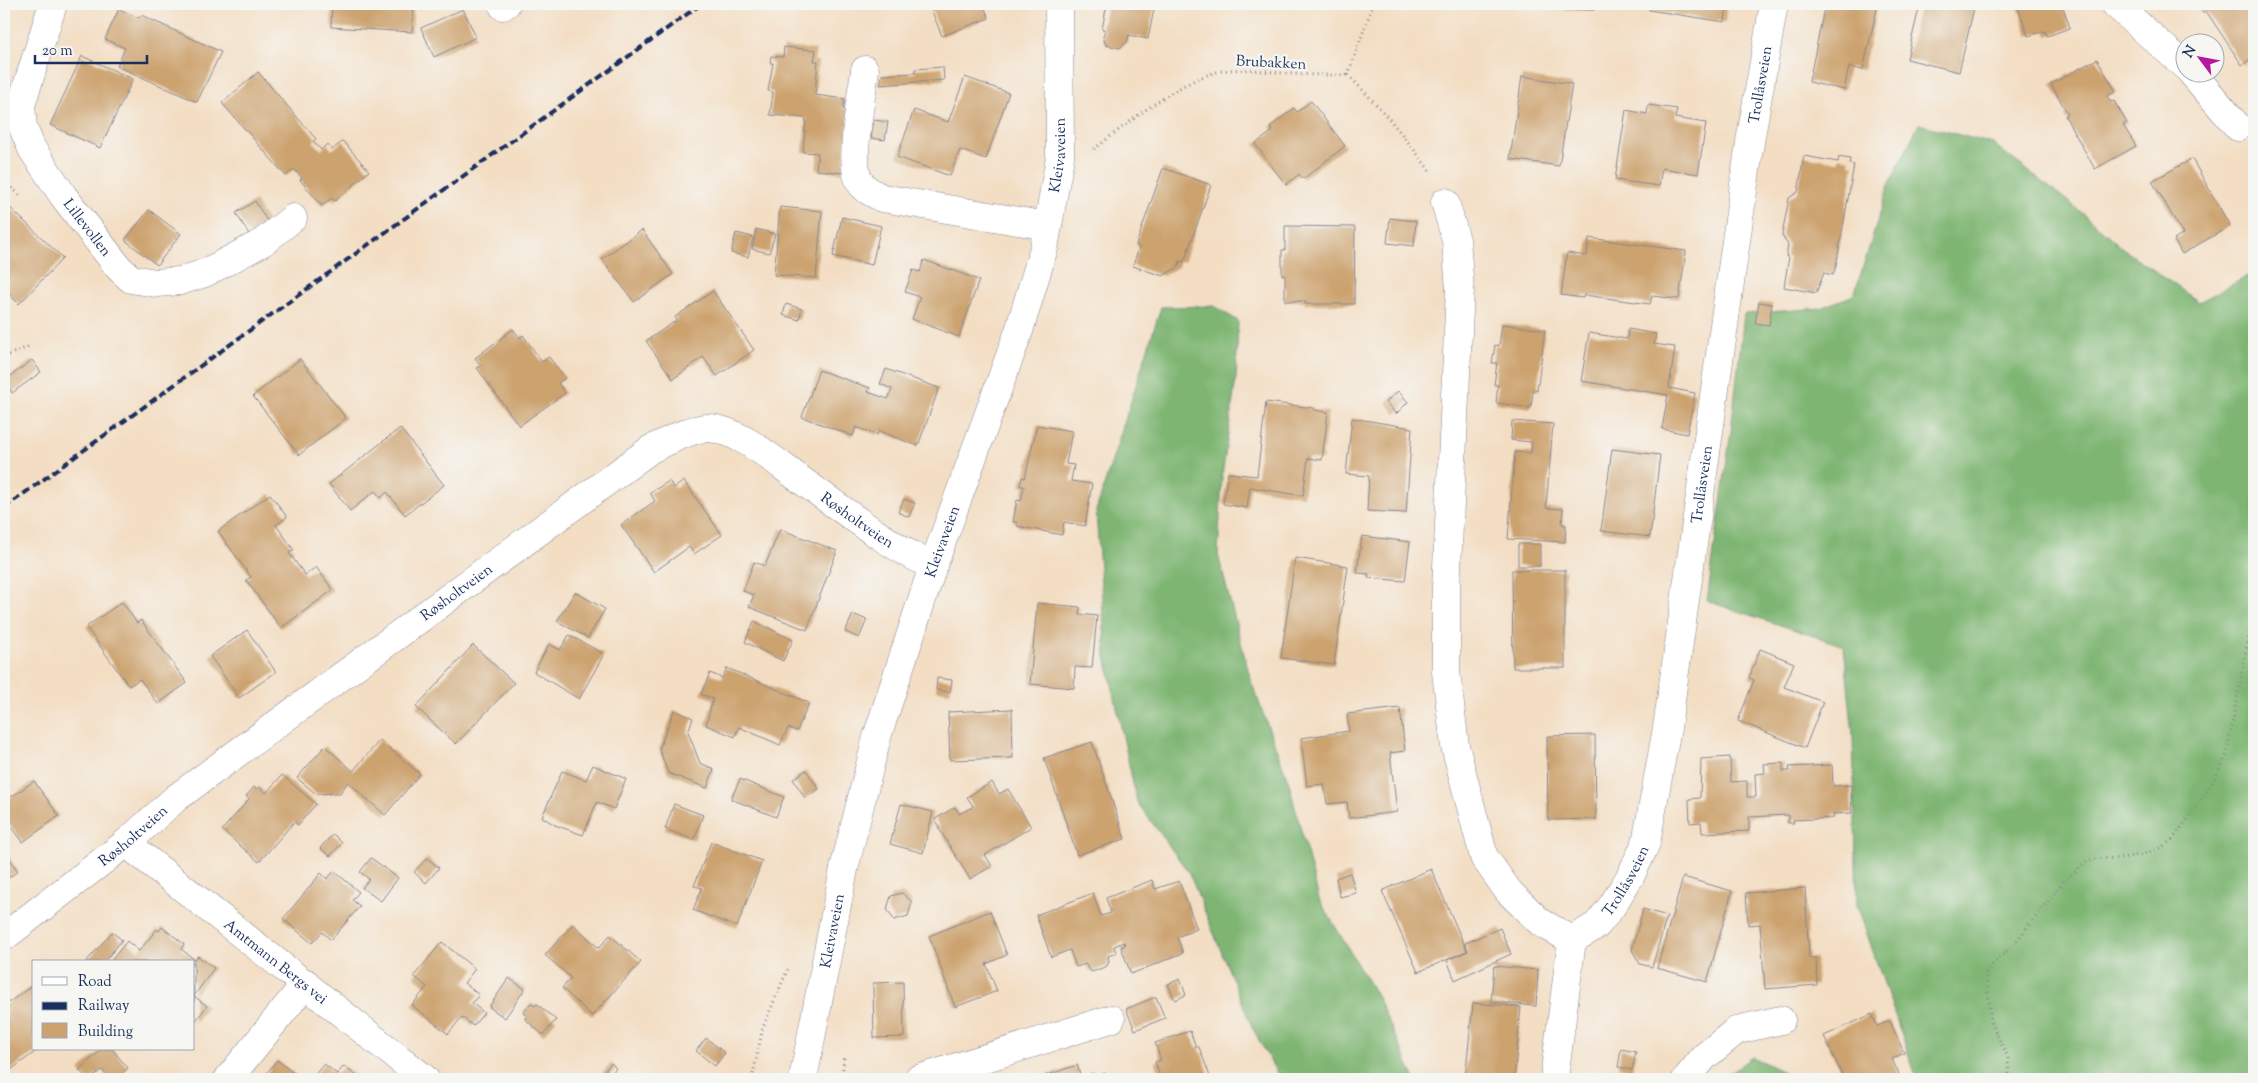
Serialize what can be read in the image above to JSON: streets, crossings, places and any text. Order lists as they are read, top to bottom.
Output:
{
  "streets": {
    "street": [
      "Trollåsveien",
      "Kleivaveien",
      "Lillevollen",
      "Røsholtveien",
      "Amtmann Bergs vei"
    ],
    "path": ["Brubakken"]
  },
  "crossings": [
    ["Kleivaveien", "Røsholtveien"],
    ["Røsholtveien", "Amtmann Bergs vei"]
  ],
  "legend": ["Road", "Railway", "Building"],
  "scale_bar": "20 m",
  "north": "top left"
}
